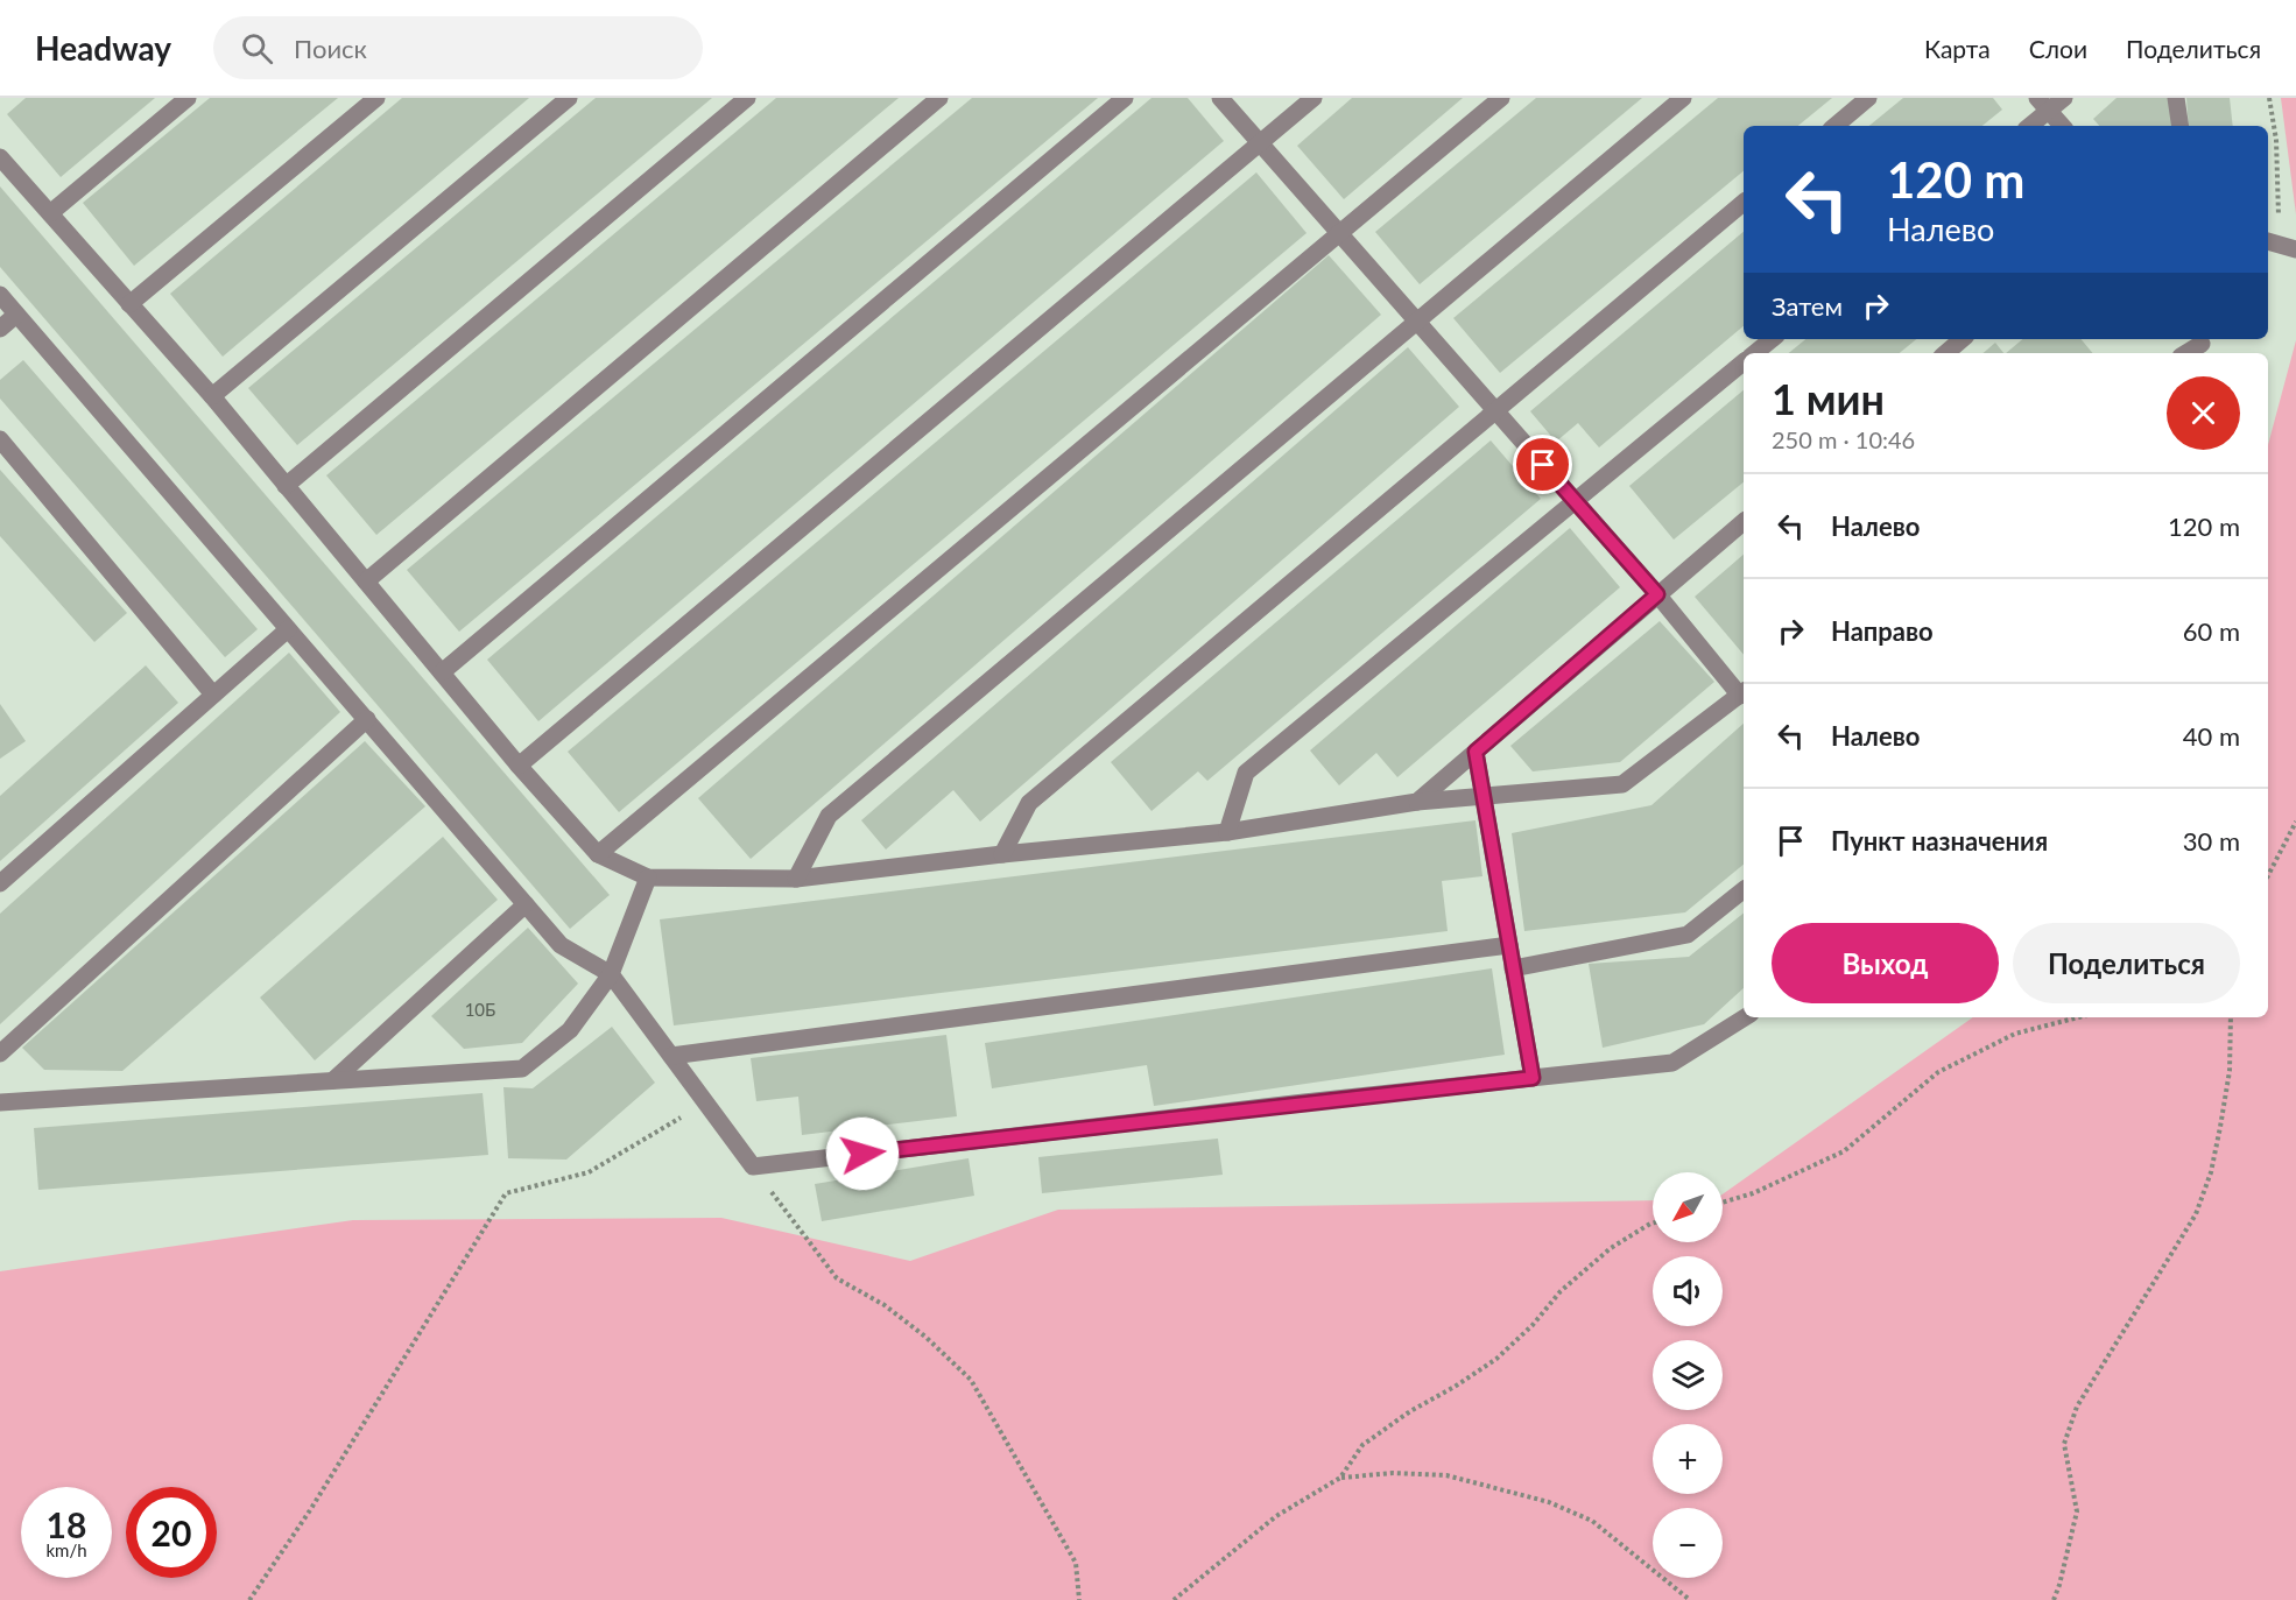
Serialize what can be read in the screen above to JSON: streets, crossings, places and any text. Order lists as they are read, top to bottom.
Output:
{
  "house_numbers": ["10Б"],
  "north": "bottom left",
  "page": {
    "header": "Headway",
    "search": "Поиск",
    "nav": ["Карта", "Слои", "Поделиться"],
    "turn": ["120 m", "Налево"],
    "then": "Затем",
    "heading": ["1 мин", "250 m · 10:46"],
    "list": [
      {
        "name": "Налево",
        "value": "120 m"
      },
      {
        "name": "Направо",
        "value": "60 m"
      },
      {
        "name": "Налево",
        "value": "40 m"
      },
      {
        "name": "Пункт назначения",
        "value": "30 m"
      }
    ],
    "buttons": ["Выход", "Поделиться"],
    "map_buttons": ["+", "−"],
    "speed": "18 km/h",
    "limit": "20"
  }
}
